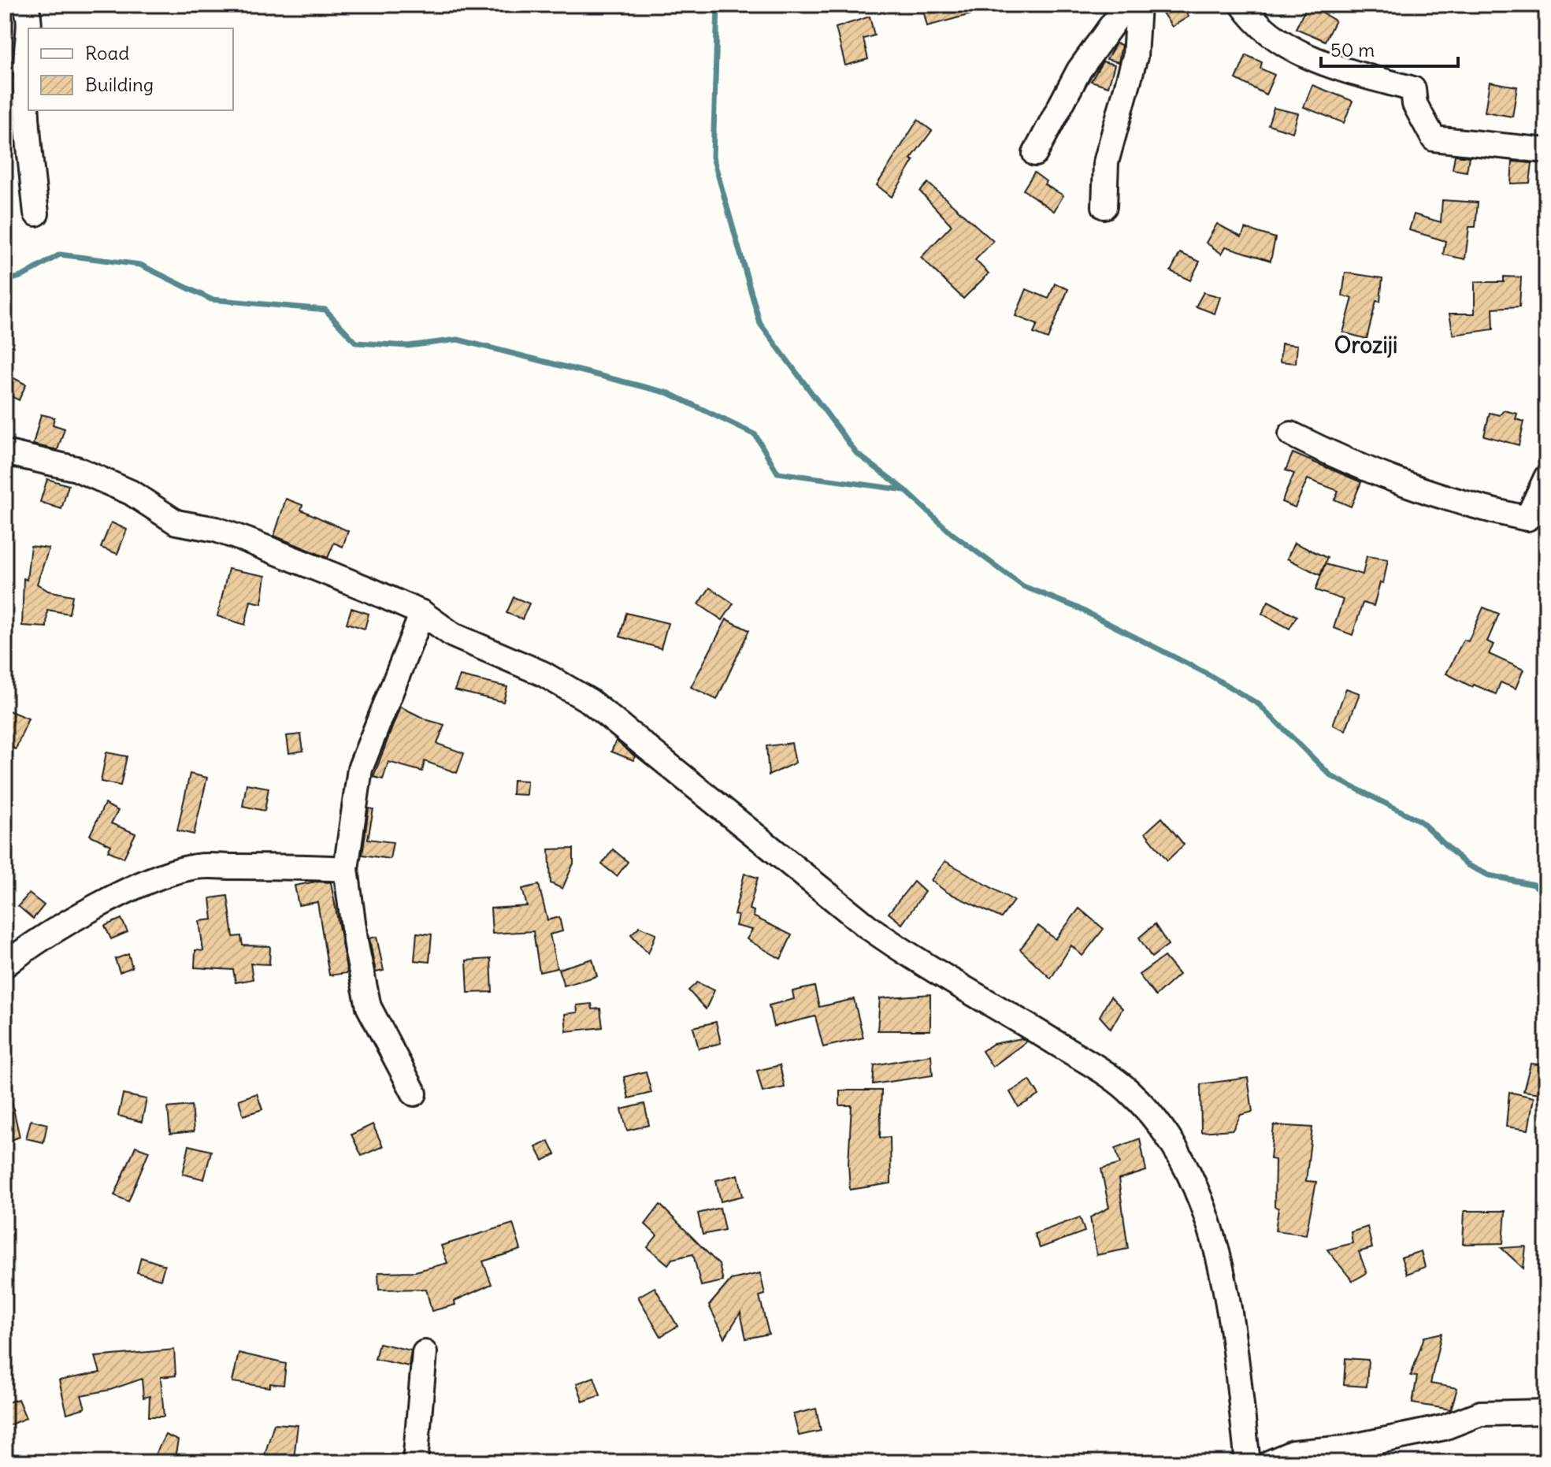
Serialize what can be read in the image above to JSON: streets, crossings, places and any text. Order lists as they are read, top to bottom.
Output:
{
  "districts": ["Oroziji"],
  "legend": ["Road", "Building"],
  "scale_bar": "50 m"
}
